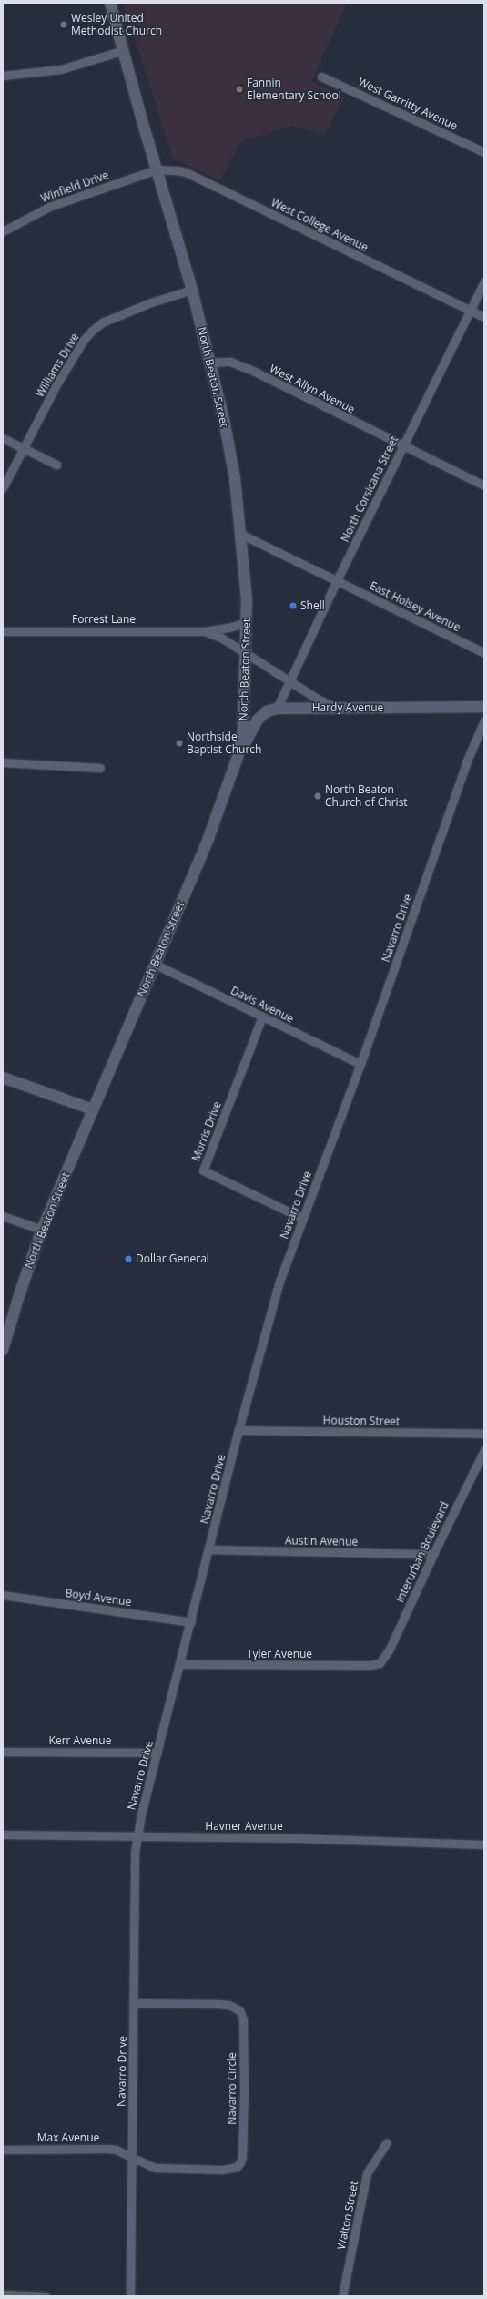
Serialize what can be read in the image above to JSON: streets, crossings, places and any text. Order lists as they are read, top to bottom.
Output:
{
  "streets": {
    "main road": ["North Beaton Street", "Hardy Avenue"],
    "street": [
      "West Garritty Avenue",
      "Winfield Drive",
      "West College Avenue",
      "Williams Drive",
      "West Allyn Avenue",
      "North Corsicana Street",
      "East Holsey Avenue",
      "Forrest Lane",
      "Navarro Drive",
      "Davis Avenue",
      "Morris Drive",
      "Houston Street",
      "Austin Avenue",
      "Interurban Boulevard",
      "Boyd Avenue",
      "Tyler Avenue",
      "Kerr Avenue",
      "Havner Avenue",
      "Navarro Circle",
      "Max Avenue",
      "Walton Street"
    ]
  },
  "crossings": [
    ["Winfield Drive", "West College Avenue"],
    ["Winfield Drive", "North Beaton Street"],
    ["West College Avenue", "North Beaton Street"],
    ["West College Avenue", "North Corsicana Street"],
    ["Williams Drive", "North Beaton Street"],
    ["North Beaton Street", "West Allyn Avenue"],
    ["North Beaton Street", "East Holsey Avenue"],
    ["North Beaton Street", "Forrest Lane"],
    ["North Beaton Street", "Hardy Avenue"],
    ["North Beaton Street", "Davis Avenue"],
    ["West Allyn Avenue", "North Corsicana Street"],
    ["North Corsicana Street", "East Holsey Avenue"],
    ["North Corsicana Street", "Forrest Lane"],
    ["North Corsicana Street", "Hardy Avenue"],
    ["Forrest Lane", "Hardy Avenue"],
    ["Navarro Drive", "Davis Avenue"],
    ["Navarro Drive", "Morris Drive"],
    ["Navarro Drive", "Houston Street"],
    ["Navarro Drive", "Austin Avenue"],
    ["Navarro Drive", "Boyd Avenue"],
    ["Navarro Drive", "Tyler Avenue"],
    ["Navarro Drive", "Kerr Avenue"],
    ["Navarro Drive", "Havner Avenue"],
    ["Navarro Drive", "Navarro Circle"],
    ["Navarro Drive", "Max Avenue"],
    ["Davis Avenue", "Morris Drive"],
    ["Austin Avenue", "Interurban Boulevard"],
    ["Interurban Boulevard", "Tyler Avenue"],
    ["Navarro Circle", "Max Avenue"]
  ],
  "places": [
    "Wesley United Methodist Church",
    "Fannin Elementary School",
    "Shell",
    "Northside Baptist Church",
    "North Beaton Church of Christ",
    "Dollar General"
  ]
}
